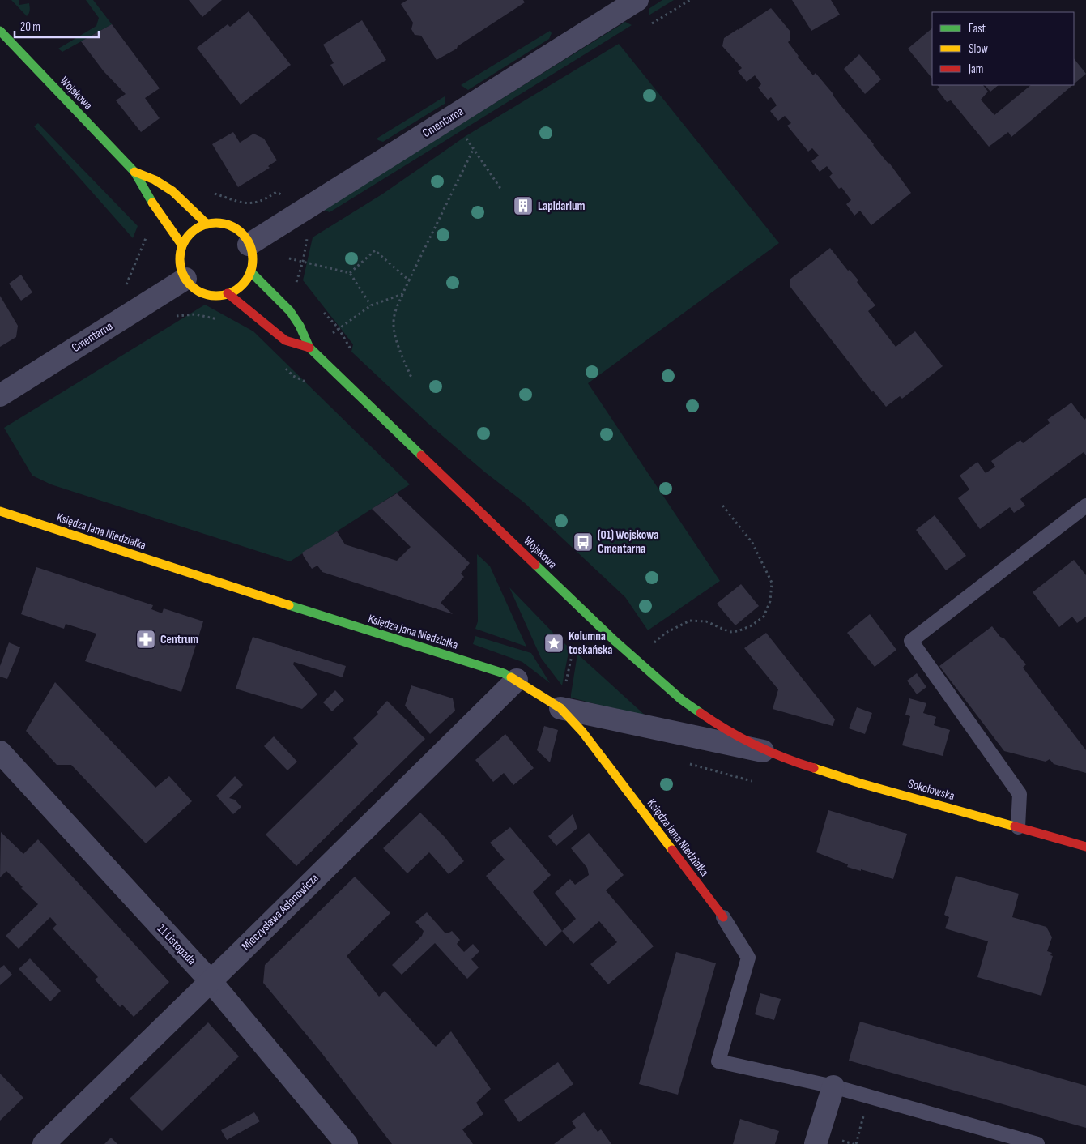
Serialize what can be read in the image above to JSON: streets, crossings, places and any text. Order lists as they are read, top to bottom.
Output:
{
  "streets": {
    "street": [
      "Wojskowa",
      "Cmentarna",
      "Księdza Jana Niedziałka",
      "Sokołowska",
      "Mieczysława Asłanowicza",
      "11 Listopada"
    ]
  },
  "crossings": [
    ["Wojskowa", "Cmentarna"],
    ["Wojskowa", "Sokołowska"],
    ["Księdza Jana Niedziałka", "Mieczysława Asłanowicza"],
    ["Mieczysława Asłanowicza", "11 Listopada"]
  ],
  "places": {
    "building": ["Lapidarium"],
    "bus stop": ["(01) Wojskowa Cmentarna"],
    "pharmacy": ["Centrum"],
    "place": ["Kolumna toskańska"]
  },
  "legend": ["Fast", "Slow", "Jam"],
  "scale_bar": "20 m"
}
